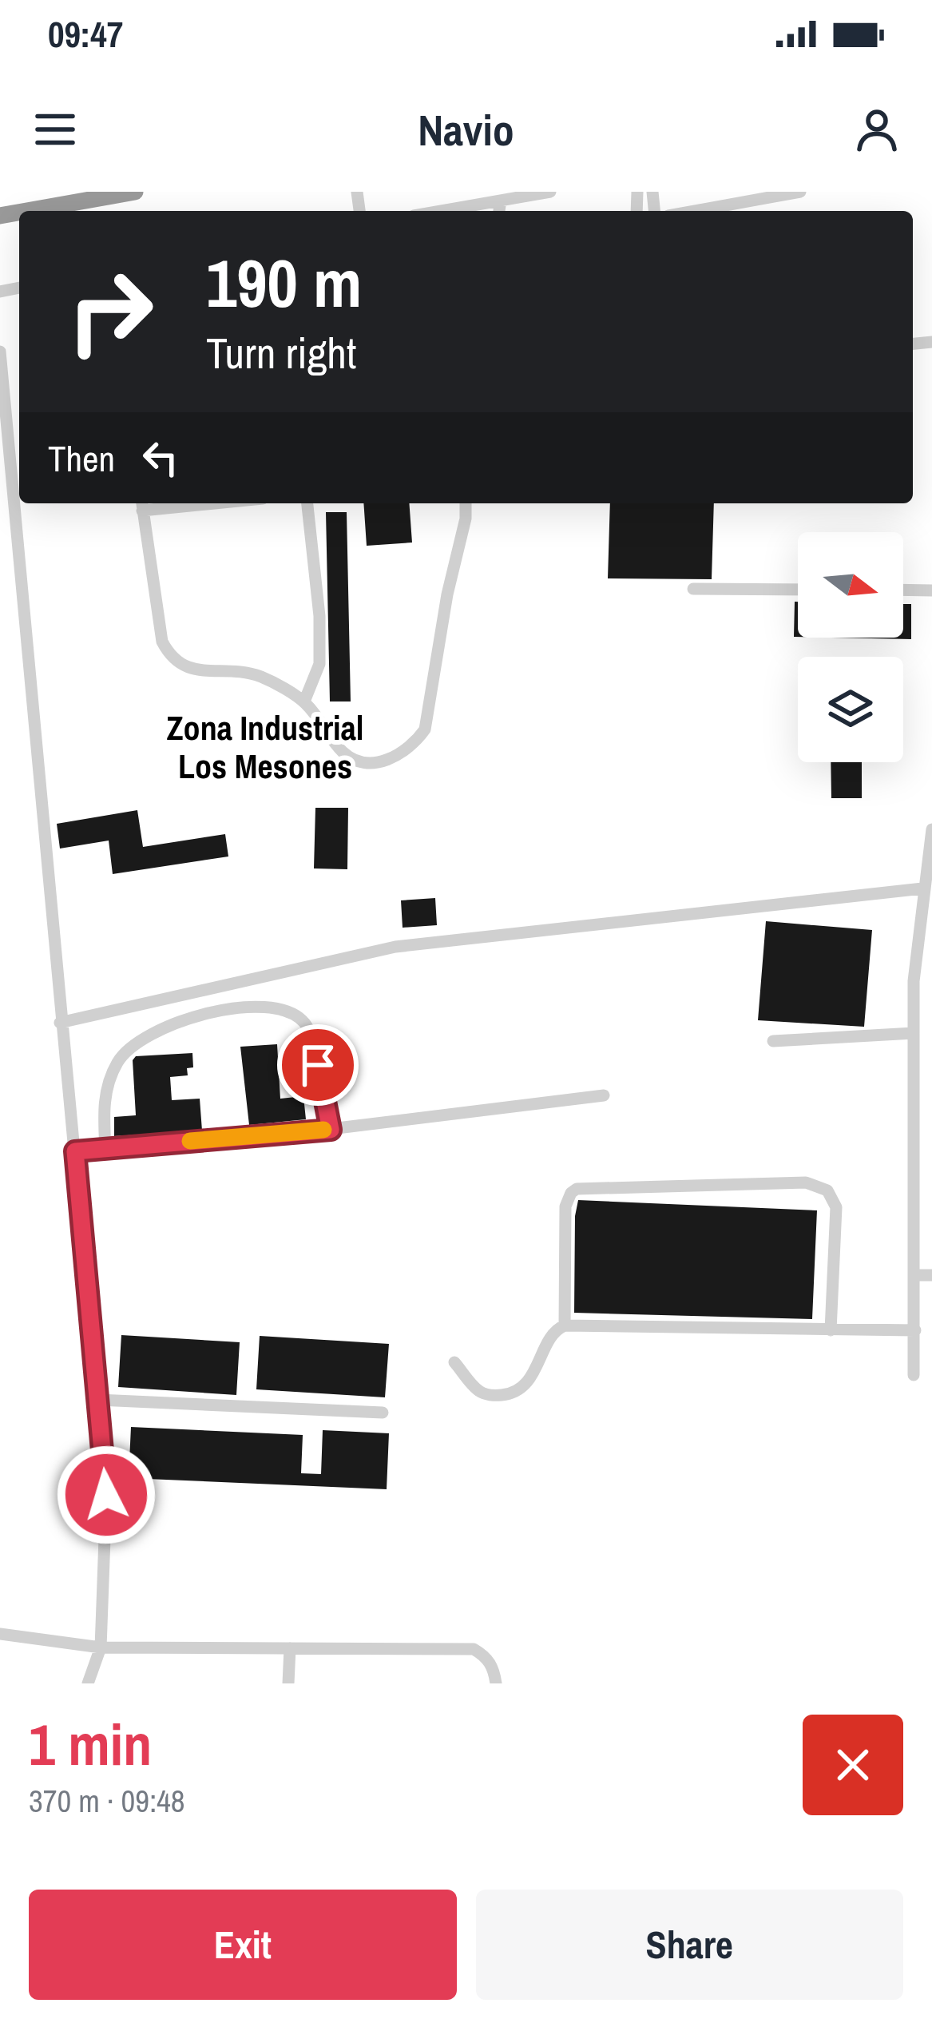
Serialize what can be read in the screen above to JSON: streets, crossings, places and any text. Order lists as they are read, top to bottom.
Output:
{
  "districts": ["Zona Industrial Los Mesones"],
  "north": "right",
  "page": {
    "status": "09:47",
    "header": "Navio",
    "turn": ["190 m", "Turn right"],
    "then": "Then",
    "heading": ["1 min", "370 m · 09:48"],
    "buttons": ["Exit", "Share"]
  }
}
